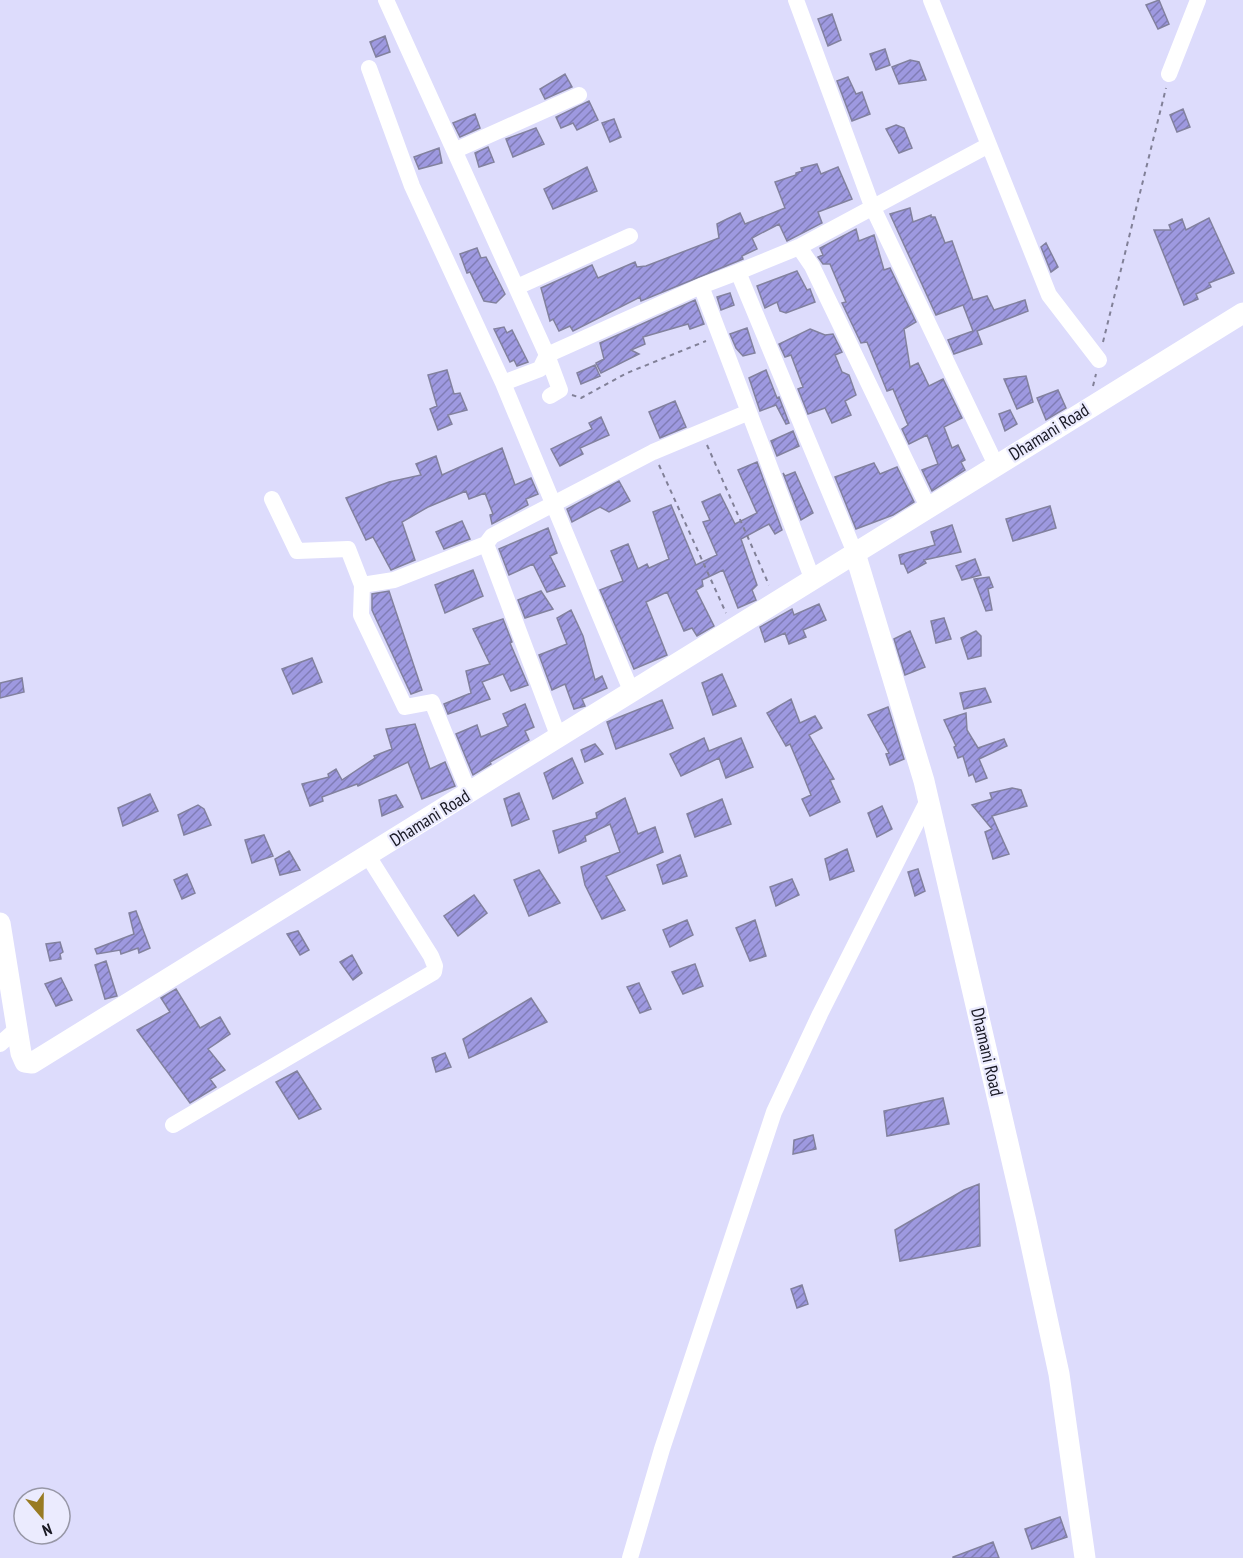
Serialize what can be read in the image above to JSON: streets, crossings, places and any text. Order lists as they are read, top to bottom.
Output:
{
  "streets": {
    "main road": ["Dhamani Road"]
  },
  "north": "bottom"
}
